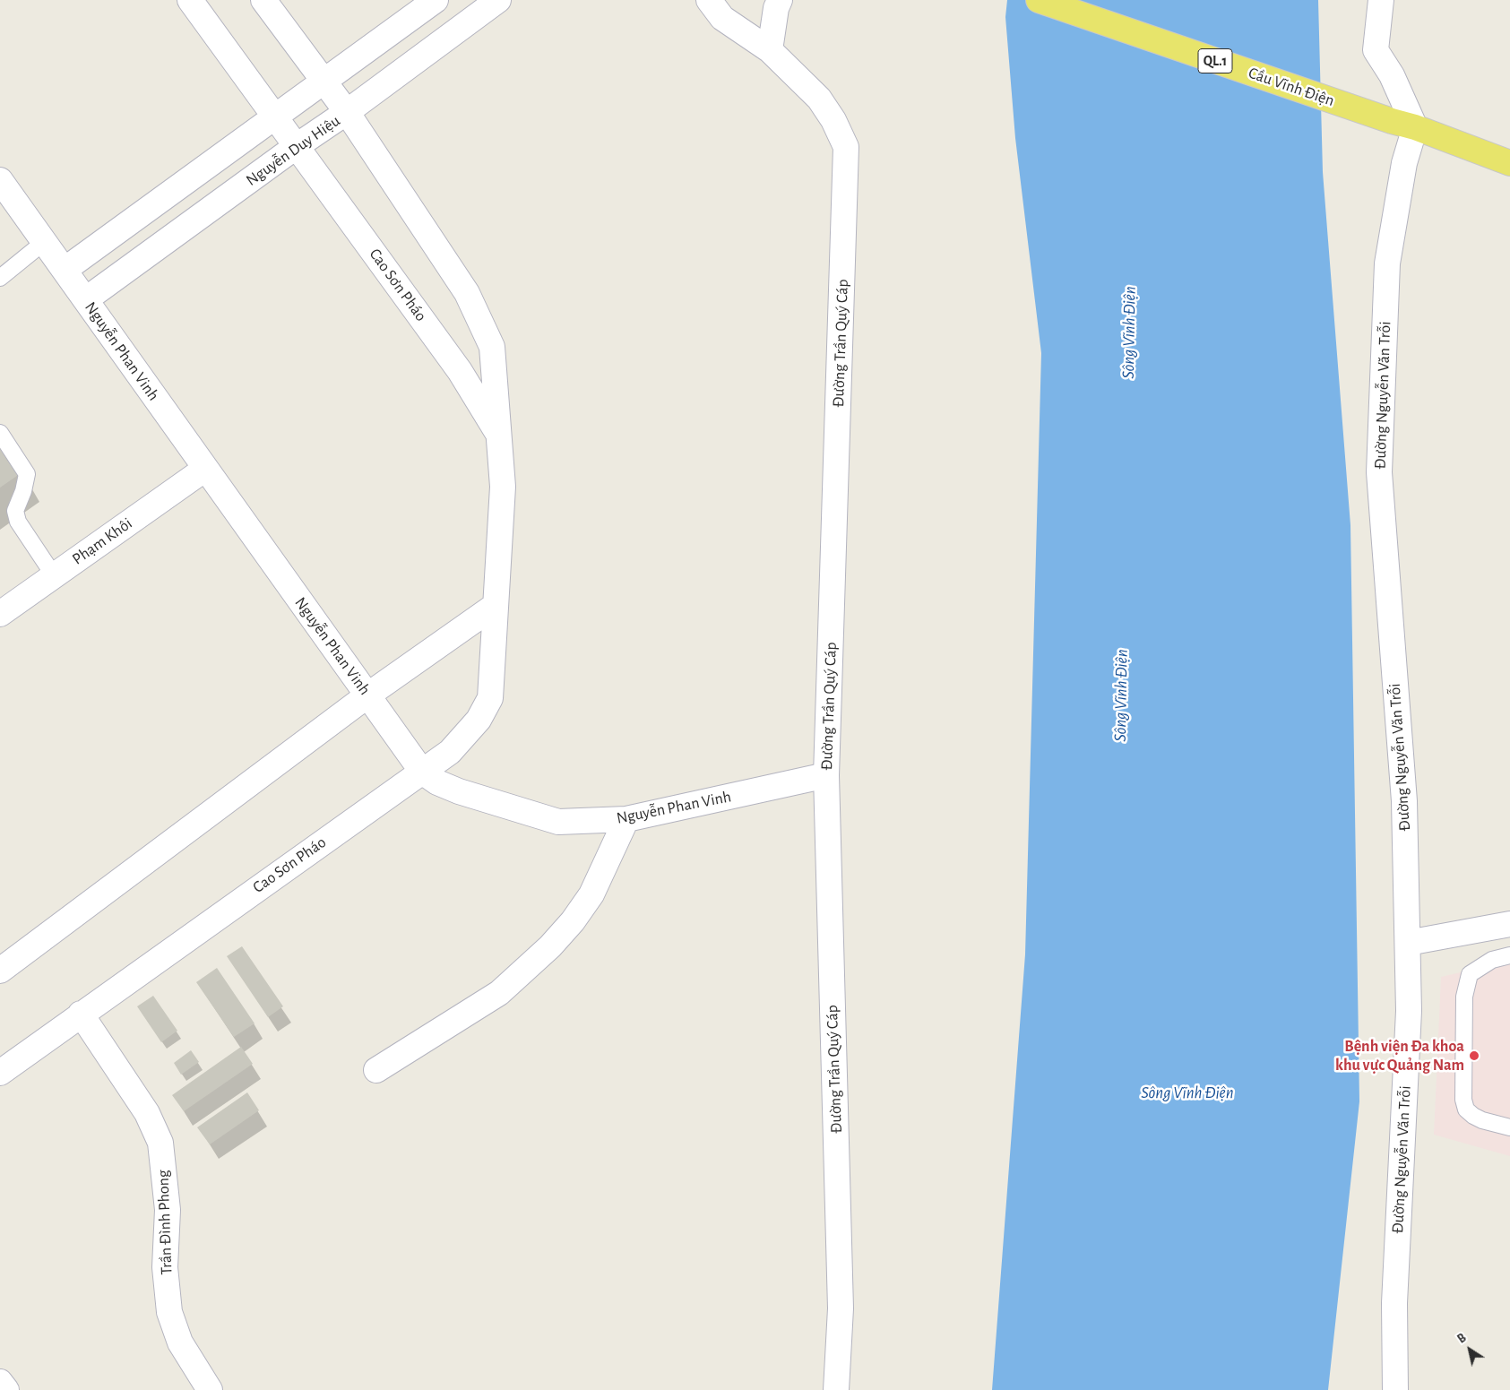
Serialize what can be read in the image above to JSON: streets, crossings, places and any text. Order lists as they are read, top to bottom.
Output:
{
  "streets": {
    "main road": ["QL.1", "Cầu Vĩnh Điện"],
    "street": [
      "Nguyễn Duy Hiệu",
      "Cao Sơn Pháo",
      "Đường Trần Quý Cáp",
      "Nguyễn Phan Vinh",
      "Đường Nguyễn Văn Trỗi",
      "Phạm Khôi",
      "Trần Đình Phong"
    ]
  },
  "crossings": [
    ["QL.1", "Cầu Vĩnh Điện"],
    ["QL.1", "Đường Nguyễn Văn Trỗi"],
    ["Cầu Vĩnh Điện", "Đường Nguyễn Văn Trỗi"],
    ["Nguyễn Duy Hiệu", "Cao Sơn Pháo"],
    ["Nguyễn Duy Hiệu", "Nguyễn Phan Vinh"],
    ["Cao Sơn Pháo", "Nguyễn Phan Vinh"],
    ["Cao Sơn Pháo", "Trần Đình Phong"],
    ["Đường Trần Quý Cáp", "Nguyễn Phan Vinh"],
    ["Nguyễn Phan Vinh", "Phạm Khôi"]
  ],
  "water": ["Sông Vĩnh Điện"],
  "places": ["Bệnh viện Đa khoa khu vực Quảng Nam"],
  "north": "top left"
}
